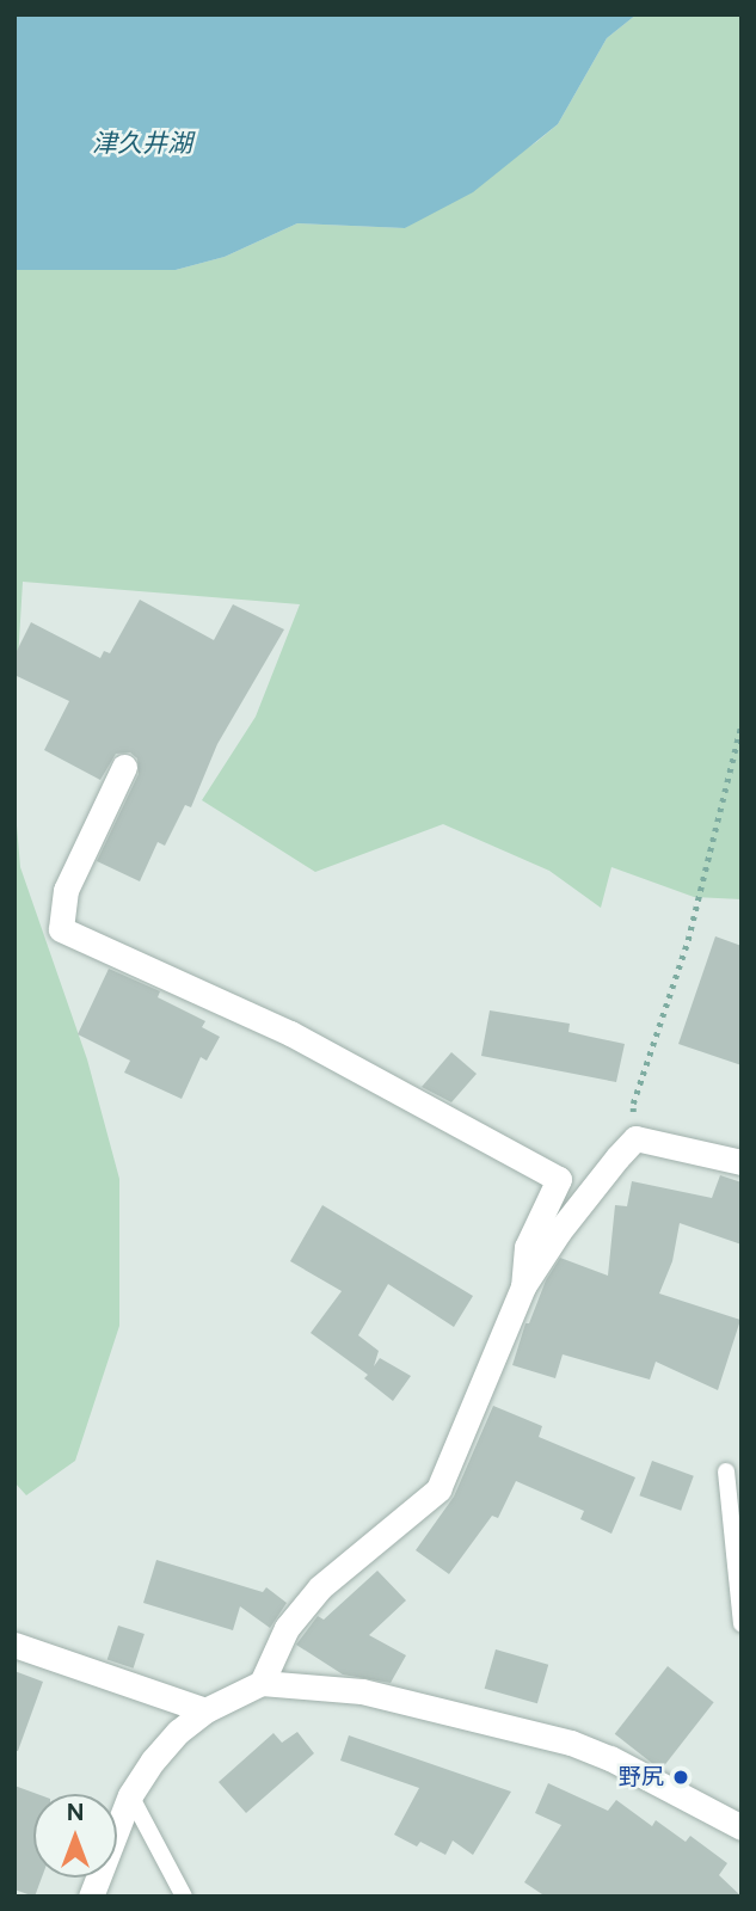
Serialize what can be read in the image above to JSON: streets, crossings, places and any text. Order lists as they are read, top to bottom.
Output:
{
  "water": ["津久井湖"],
  "places": ["野尻"],
  "north": "top"
}
